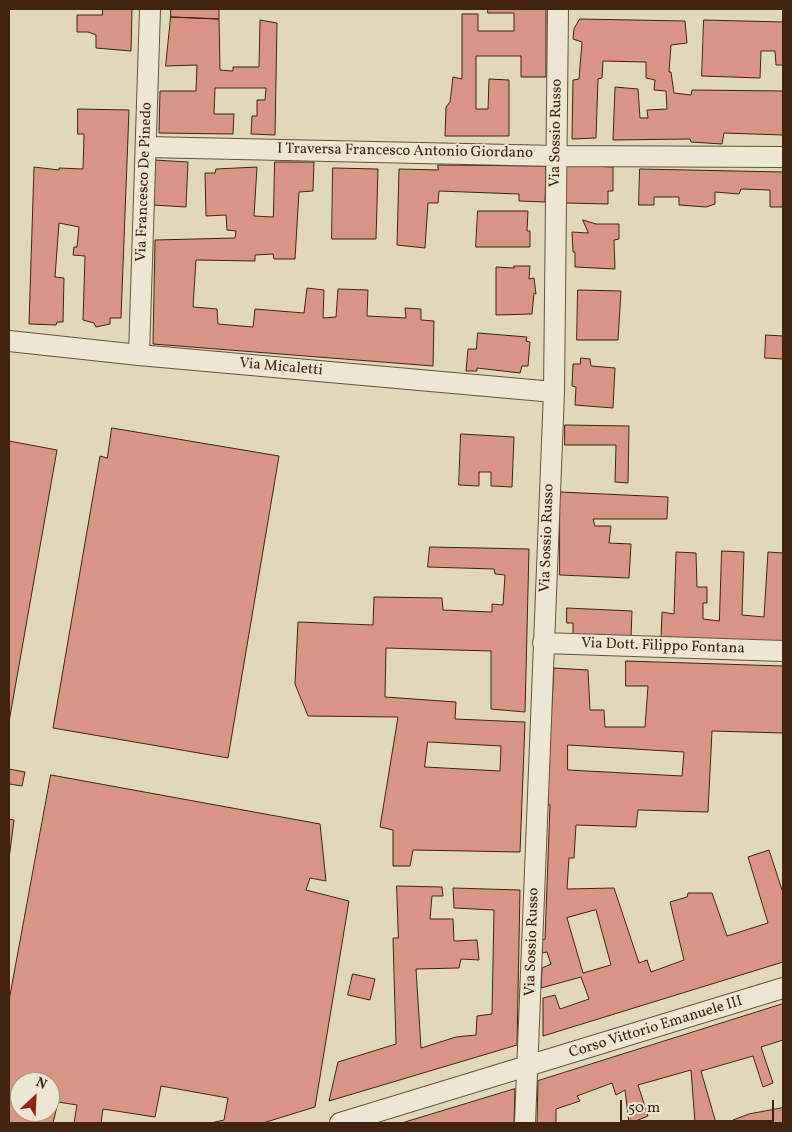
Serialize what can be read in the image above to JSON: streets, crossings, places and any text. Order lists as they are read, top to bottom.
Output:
{
  "streets": {
    "street": [
      "Via Sossio Russo",
      "I Traversa Francesco Antonio Giordano",
      "Via Francesco De Pinedo",
      "Via Micaletti",
      "Via Dott. Filippo Fontana",
      "Corso Vittorio Emanuele III"
    ]
  },
  "crossings": [
    ["Via Sossio Russo", "I Traversa Francesco Antonio Giordano"],
    ["Via Sossio Russo", "Via Micaletti"],
    ["Via Sossio Russo", "Via Dott. Filippo Fontana"],
    ["Via Sossio Russo", "Corso Vittorio Emanuele III"],
    ["I Traversa Francesco Antonio Giordano", "Via Francesco De Pinedo"],
    ["Via Francesco De Pinedo", "Via Micaletti"]
  ],
  "scale_bar": "50 m",
  "north": "top right"
}
